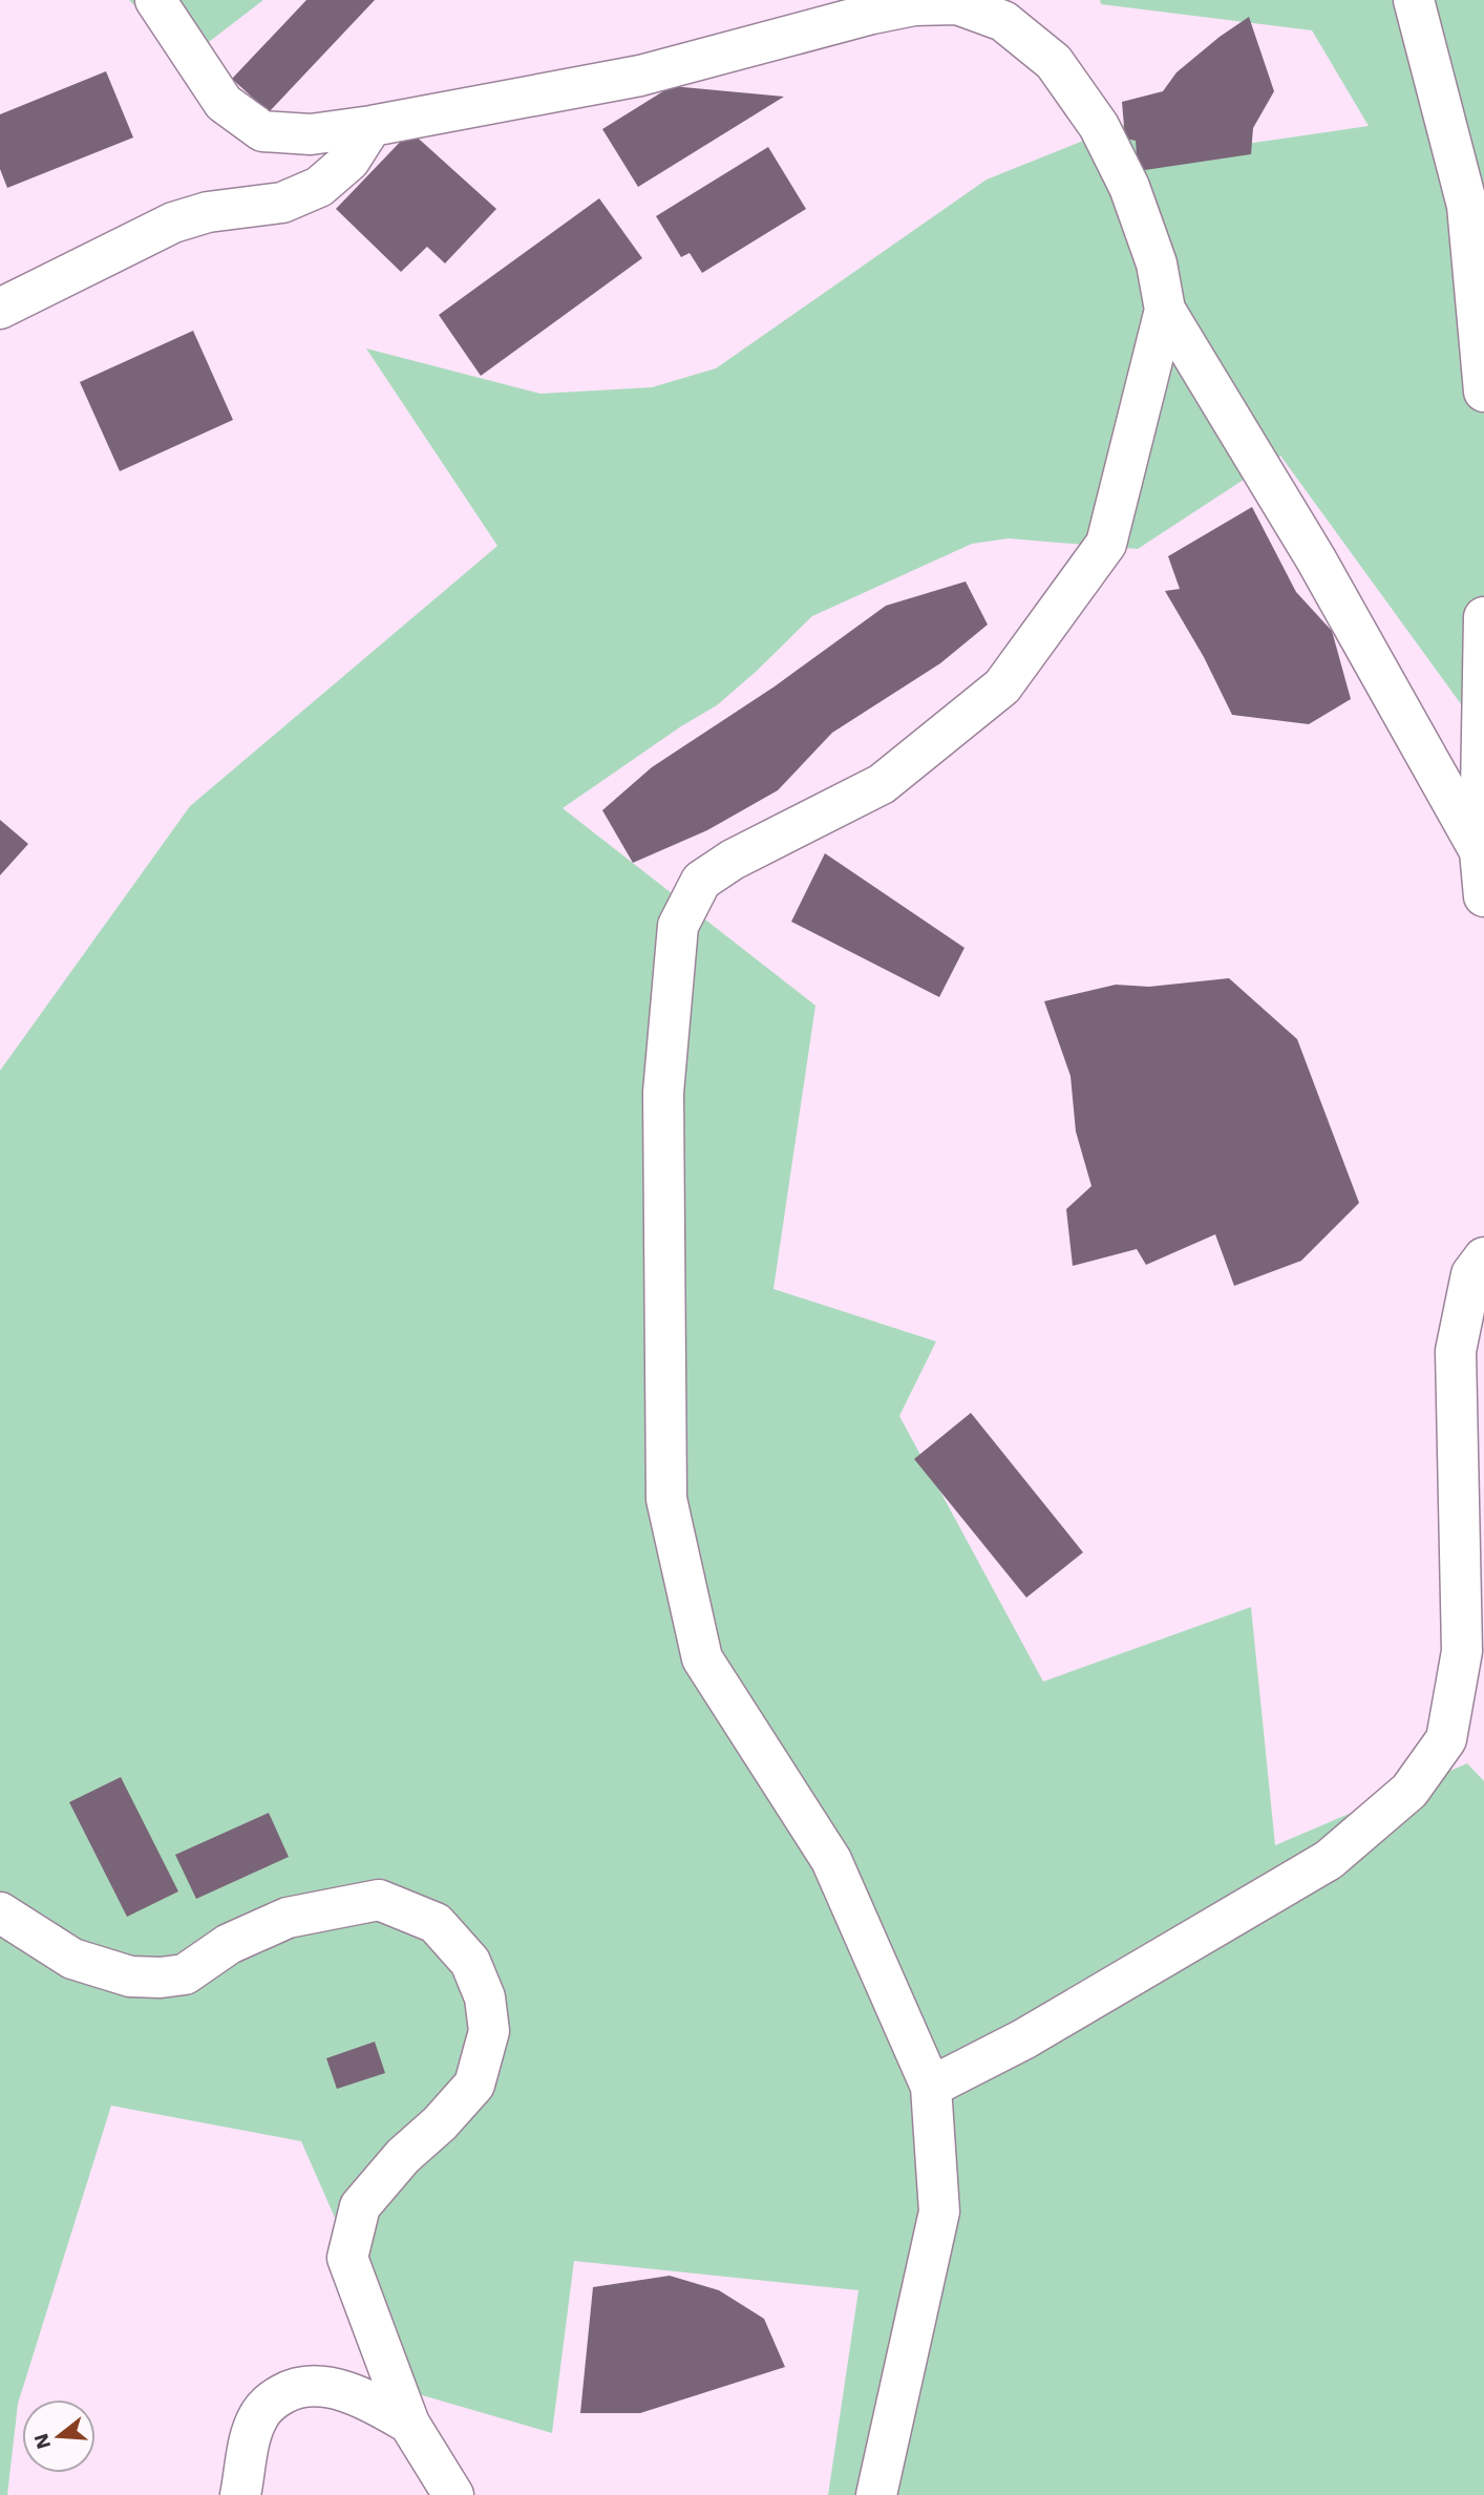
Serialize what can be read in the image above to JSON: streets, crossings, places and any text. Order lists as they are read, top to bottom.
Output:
{
  "north": "left"
}
